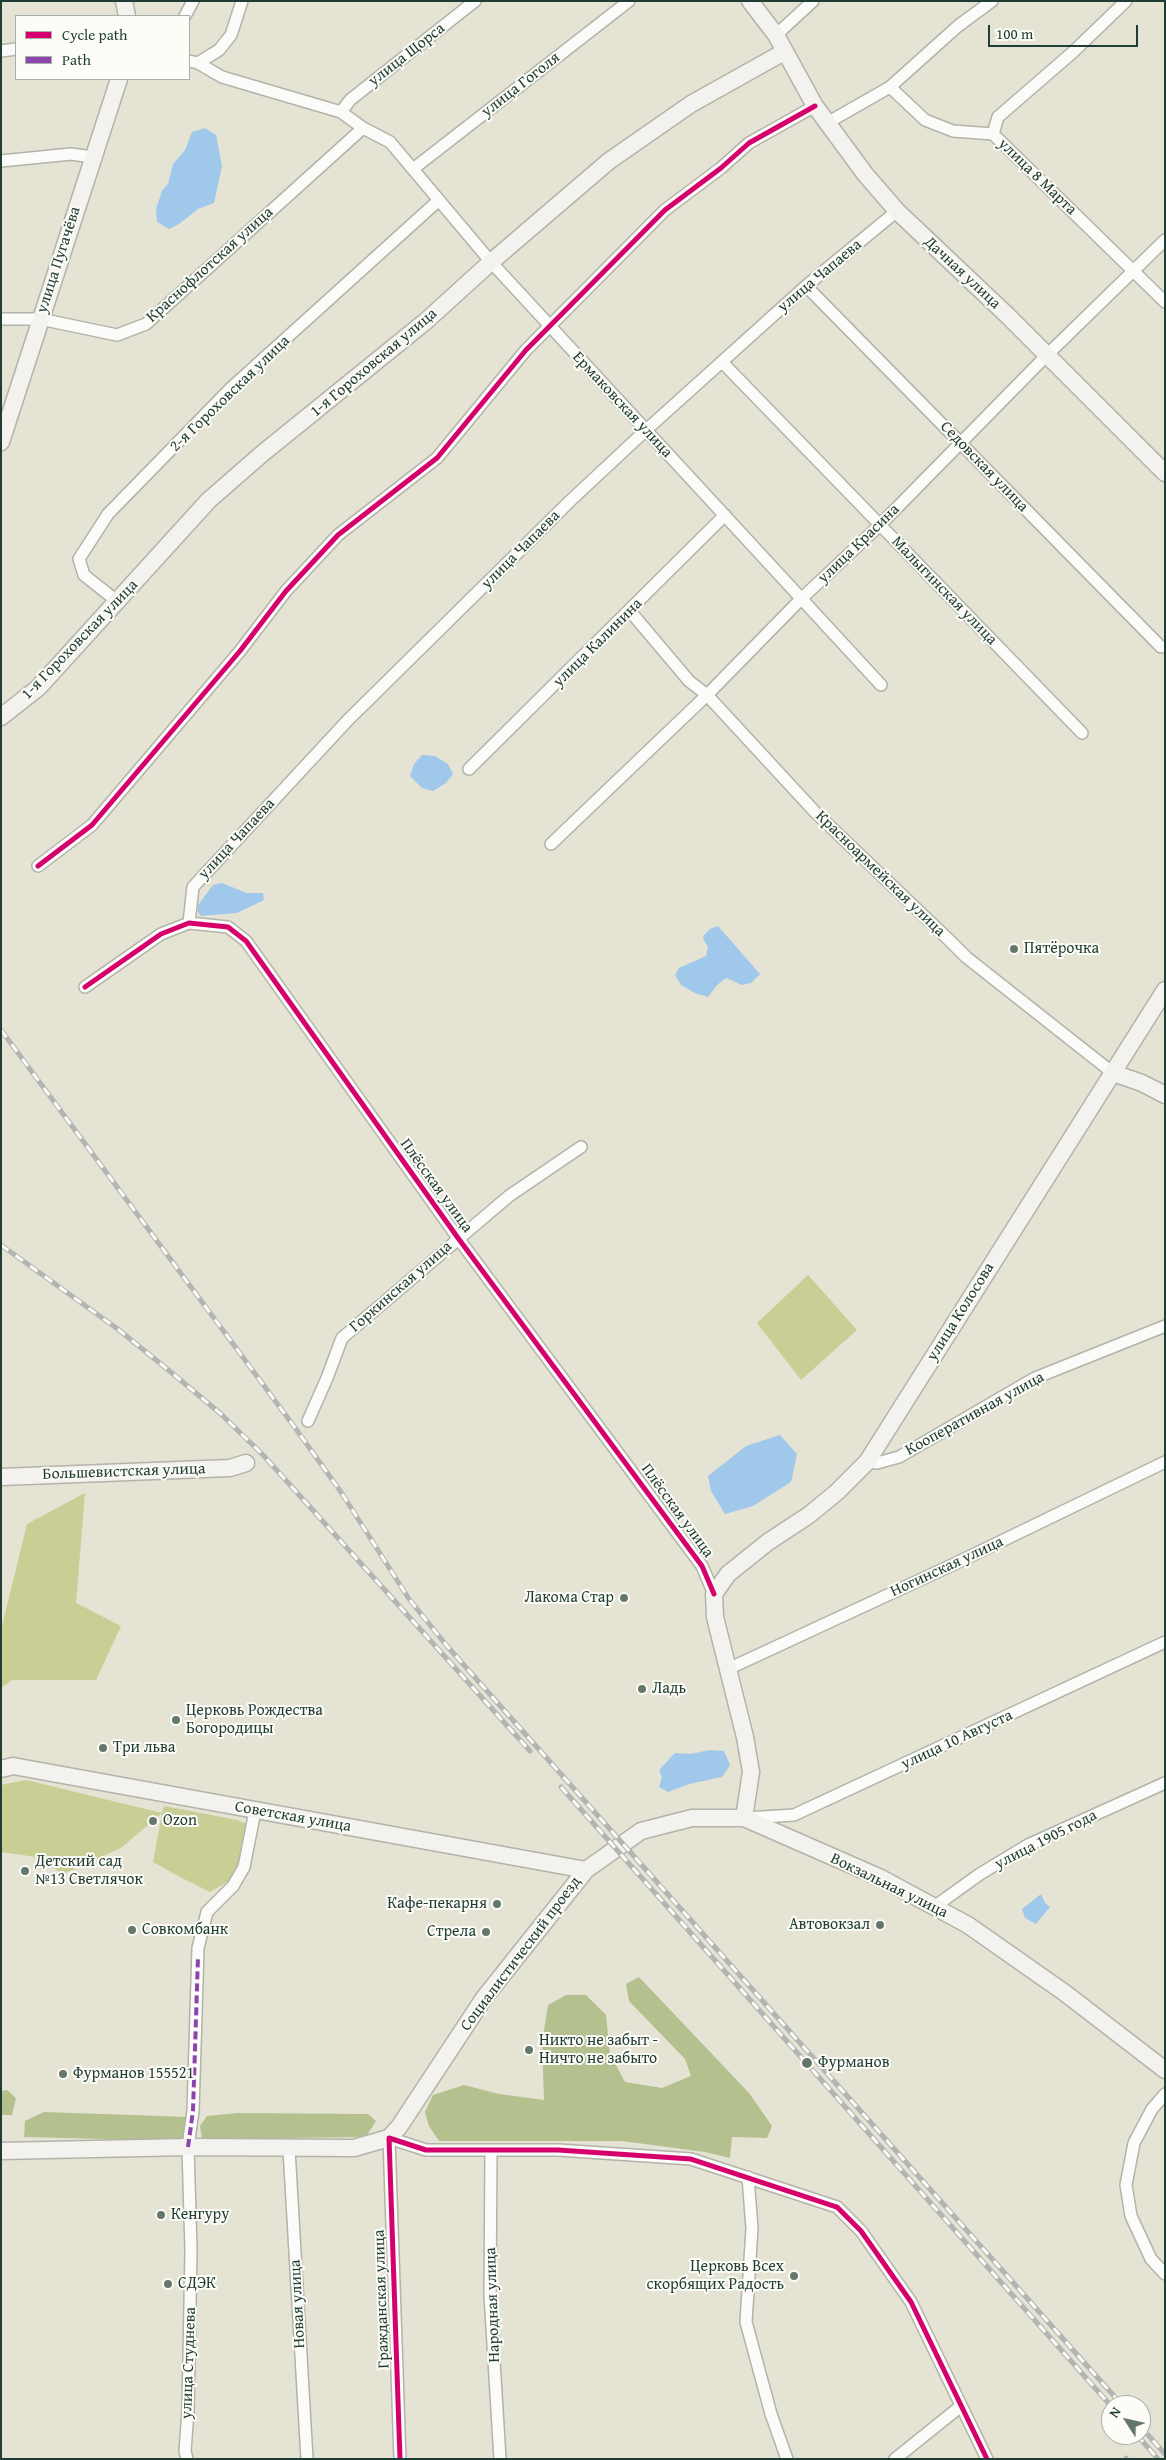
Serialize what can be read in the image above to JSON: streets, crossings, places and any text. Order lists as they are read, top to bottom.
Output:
{
  "streets": {
    "main road": [
      "улица Пугачёва",
      "Дачная улица",
      "1-я Гороховская улица",
      "Красноармейская улица",
      "улица Колосова",
      "Большевистская улица",
      "Советская улица",
      "Вокзальная улица",
      "Социалистический проезд"
    ],
    "street": [
      "улица Щорса",
      "улица Гоголя",
      "улица 8 Марта",
      "Краснофлотская улица",
      "улица Чапаева",
      "2-я Гороховская улица",
      "Ермаковская улица",
      "Седовская улица",
      "улица Красина",
      "Малыгинская улица",
      "улица Калинина",
      "Плёсская улица",
      "Горкинская улица",
      "Кооперативная улица",
      "Ногинская улица",
      "улица 10 Августа",
      "улица 1905 года",
      "Гражданская улица",
      "Новая улица",
      "Народная улица",
      "улица Студнева"
    ]
  },
  "crossings": [
    ["улица Гоголя", "Ермаковская улица"],
    ["улица 8 Марта", "улица Красина"],
    ["улица Пугачёва", "Краснофлотская улица"],
    ["Краснофлотская улица", "Ермаковская улица"],
    ["Дачная улица", "улица Чапаева"],
    ["Дачная улица", "1-я Гороховская улица"],
    ["Дачная улица", "улица Красина"],
    ["улица Чапаева", "Ермаковская улица"],
    ["улица Чапаева", "Седовская улица"],
    ["улица Чапаева", "Малыгинская улица"],
    ["улица Чапаева", "Плёсская улица"],
    ["1-я Гороховская улица", "2-я Гороховская улица"],
    ["1-я Гороховская улица", "Ермаковская улица"],
    ["2-я Гороховская улица", "Ермаковская улица"],
    ["Ермаковская улица", "улица Красина"],
    ["Ермаковская улица", "улица Калинина"],
    ["Седовская улица", "улица Красина"],
    ["улица Красина", "Малыгинская улица"],
    ["улица Красина", "Красноармейская улица"],
    ["улица Калинина", "Красноармейская улица"],
    ["Красноармейская улица", "улица Колосова"],
    ["Плёсская улица", "Горкинская улица"],
    ["Плёсская улица", "улица Колосова"],
    ["улица Колосова", "Кооперативная улица"],
    ["улица 10 Августа", "Вокзальная улица"],
    ["Советская улица", "Вокзальная улица"],
    ["Советская улица", "Социалистический проезд"],
    ["Советская улица", "улица Студнева"],
    ["улица 1905 года", "Вокзальная улица"],
    ["Вокзальная улица", "Социалистический проезд"],
    ["Социалистический проезд", "Гражданская улица"]
  ],
  "places": [
    "Пятёрочка",
    "Лакома Стар",
    "Ладь",
    "Церковь Рождества Богородицы",
    "Три льва",
    "Ozon",
    "Детский сад №13 Светлячок",
    "Кафе-пекарня",
    "Автовокзал",
    "Совкомбанк",
    "Стрела",
    "Никто не забыт - Ничто не забыто",
    "Фурманов",
    "Фурманов 155521",
    "Кенгуру",
    "Церковь Всех скорбящих Радость",
    "СДЭК"
  ],
  "legend": ["Cycle path", "Path"],
  "scale_bar": "100 m",
  "north": "top left"
}
